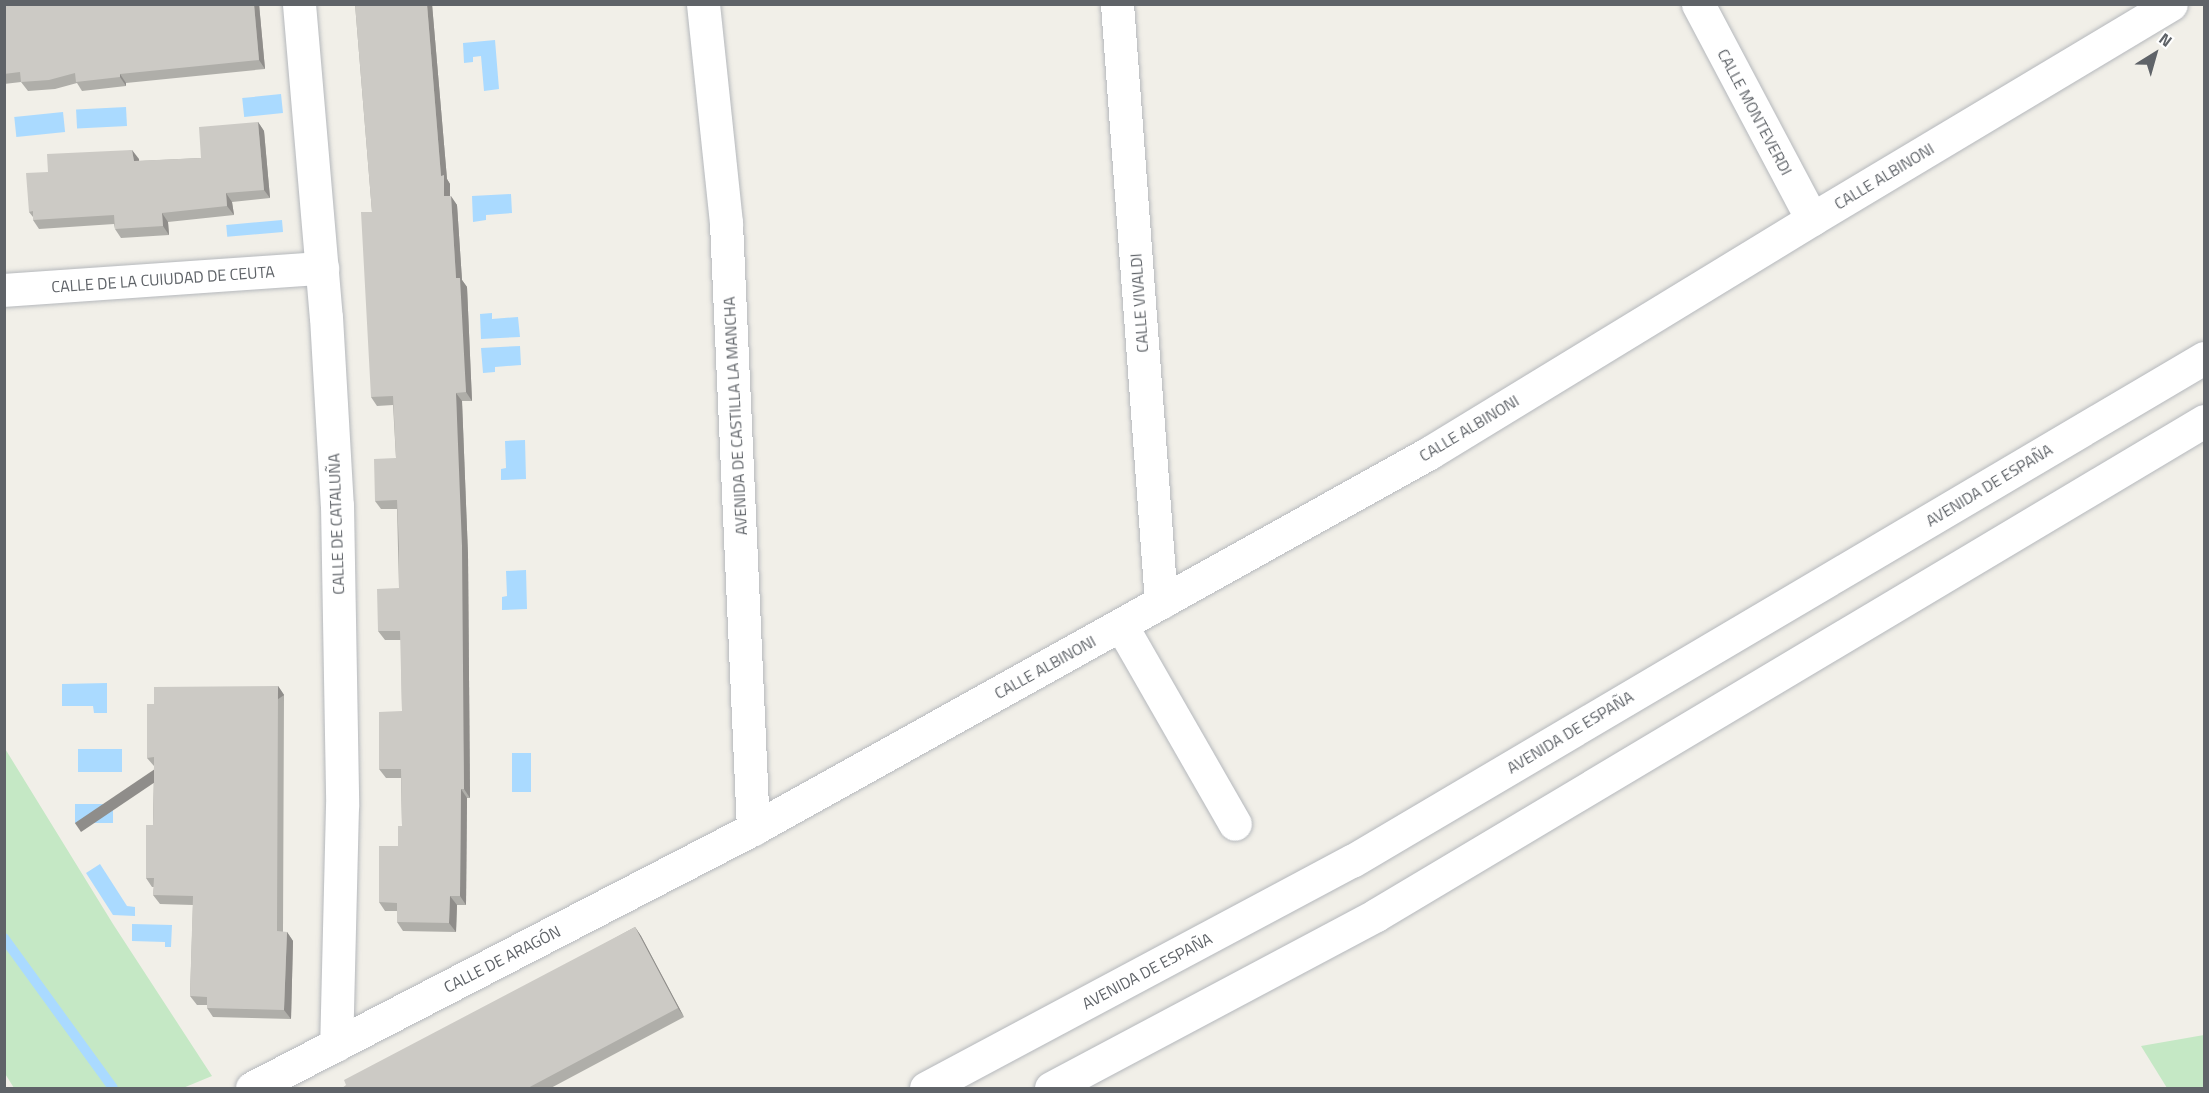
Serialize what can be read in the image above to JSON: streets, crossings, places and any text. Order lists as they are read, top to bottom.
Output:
{
  "streets": {
    "street": [
      "CALLE MONTEVERDI",
      "CALLE ALBINONI",
      "CALLE DE LA CUIUDAD DE CEUTA",
      "CALLE VIVALDI",
      "AVENIDA DE CASTILLA LA MANCHA",
      "AVENIDA DE ESPAÑA",
      "CALLE DE CATALUÑA",
      "CALLE DE ARAGÓN"
    ]
  },
  "crossings": [
    ["CALLE MONTEVERDI", "CALLE ALBINONI"],
    ["CALLE ALBINONI", "CALLE VIVALDI"],
    ["CALLE ALBINONI", "AVENIDA DE CASTILLA LA MANCHA"],
    ["CALLE ALBINONI", "CALLE DE ARAGÓN"],
    ["CALLE DE LA CUIUDAD DE CEUTA", "CALLE DE CATALUÑA"],
    ["AVENIDA DE CASTILLA LA MANCHA", "CALLE DE ARAGÓN"],
    ["CALLE DE CATALUÑA", "CALLE DE ARAGÓN"]
  ],
  "north": "top right"
}
